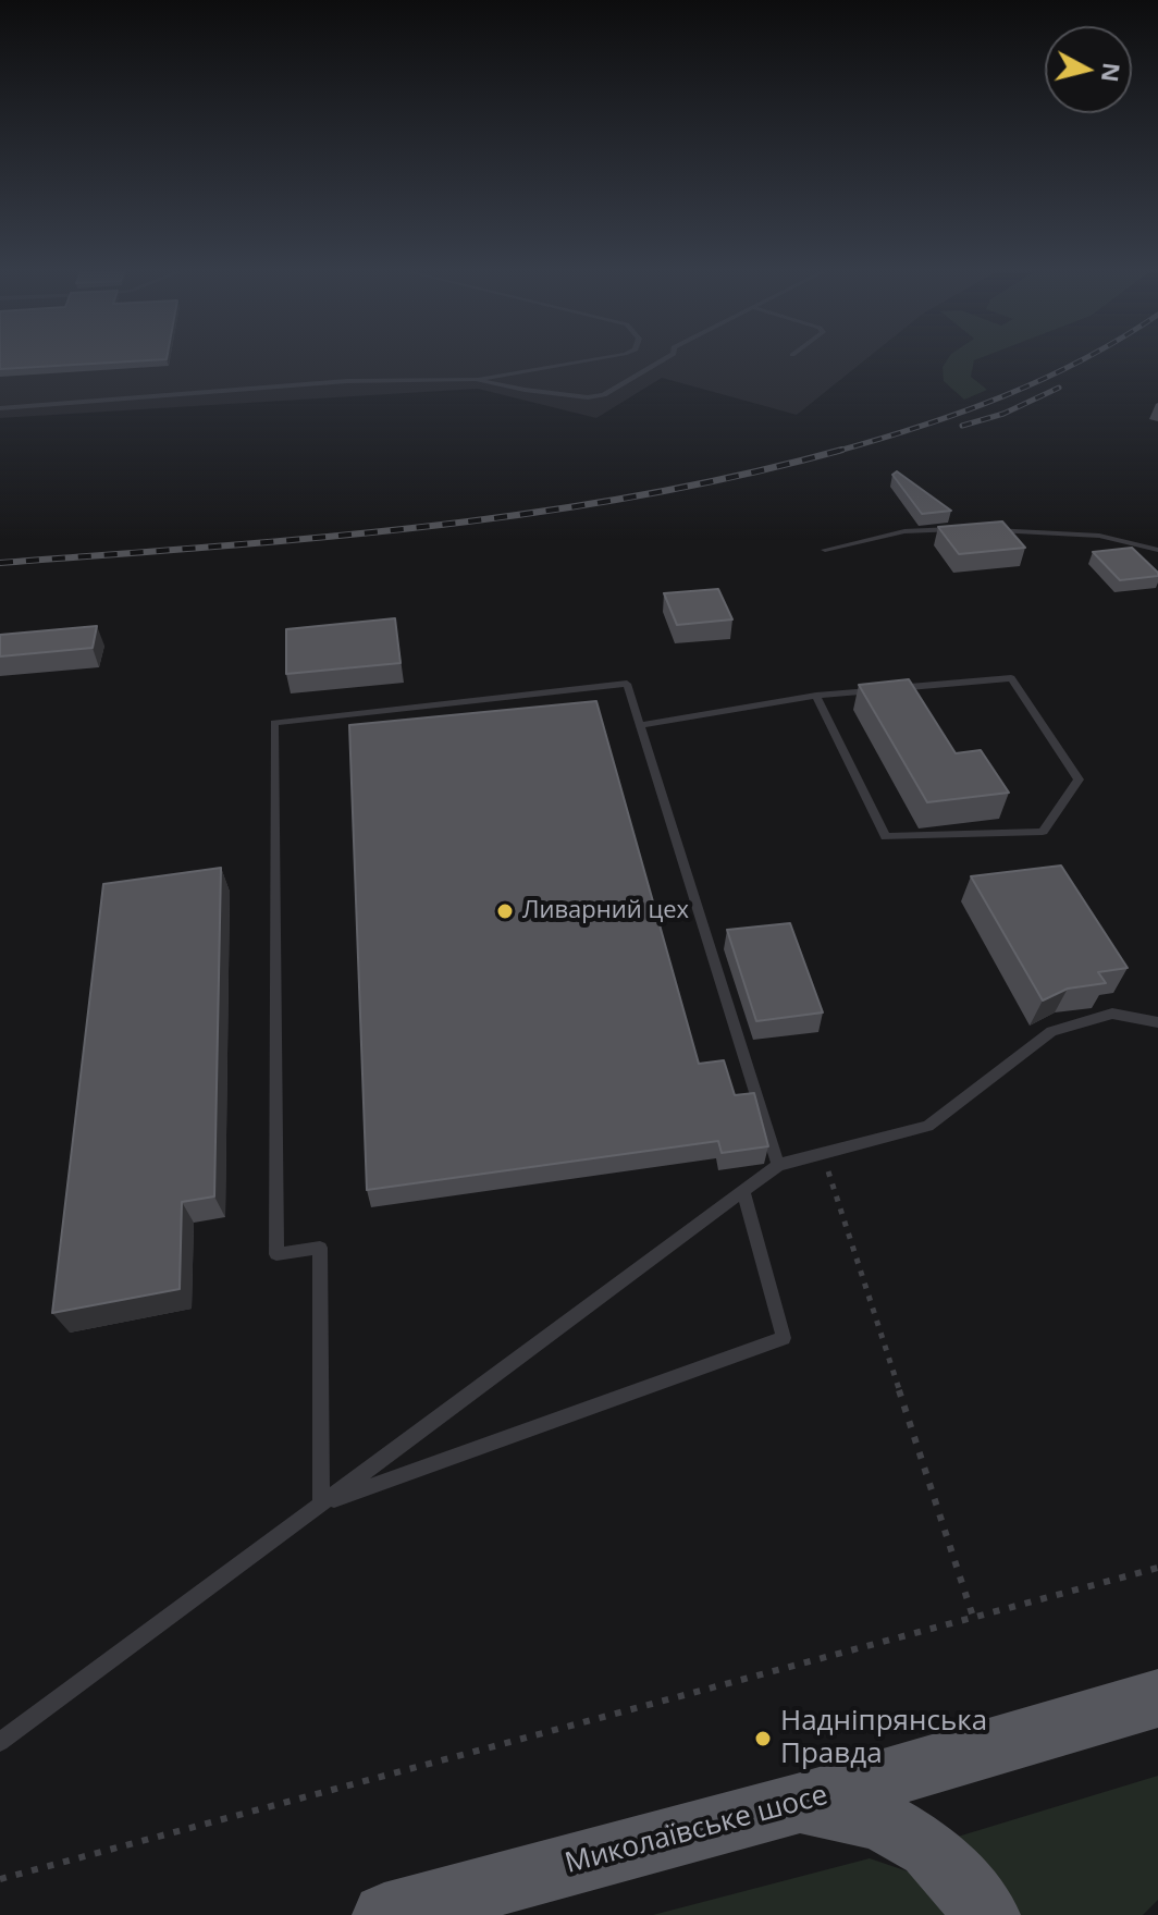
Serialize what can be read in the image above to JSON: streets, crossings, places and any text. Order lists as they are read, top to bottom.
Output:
{
  "streets": {
    "main road": ["Миколаївське шосе"]
  },
  "places": ["Ливарний цех", "Надніпрянська Правда"],
  "north": "right"
}
